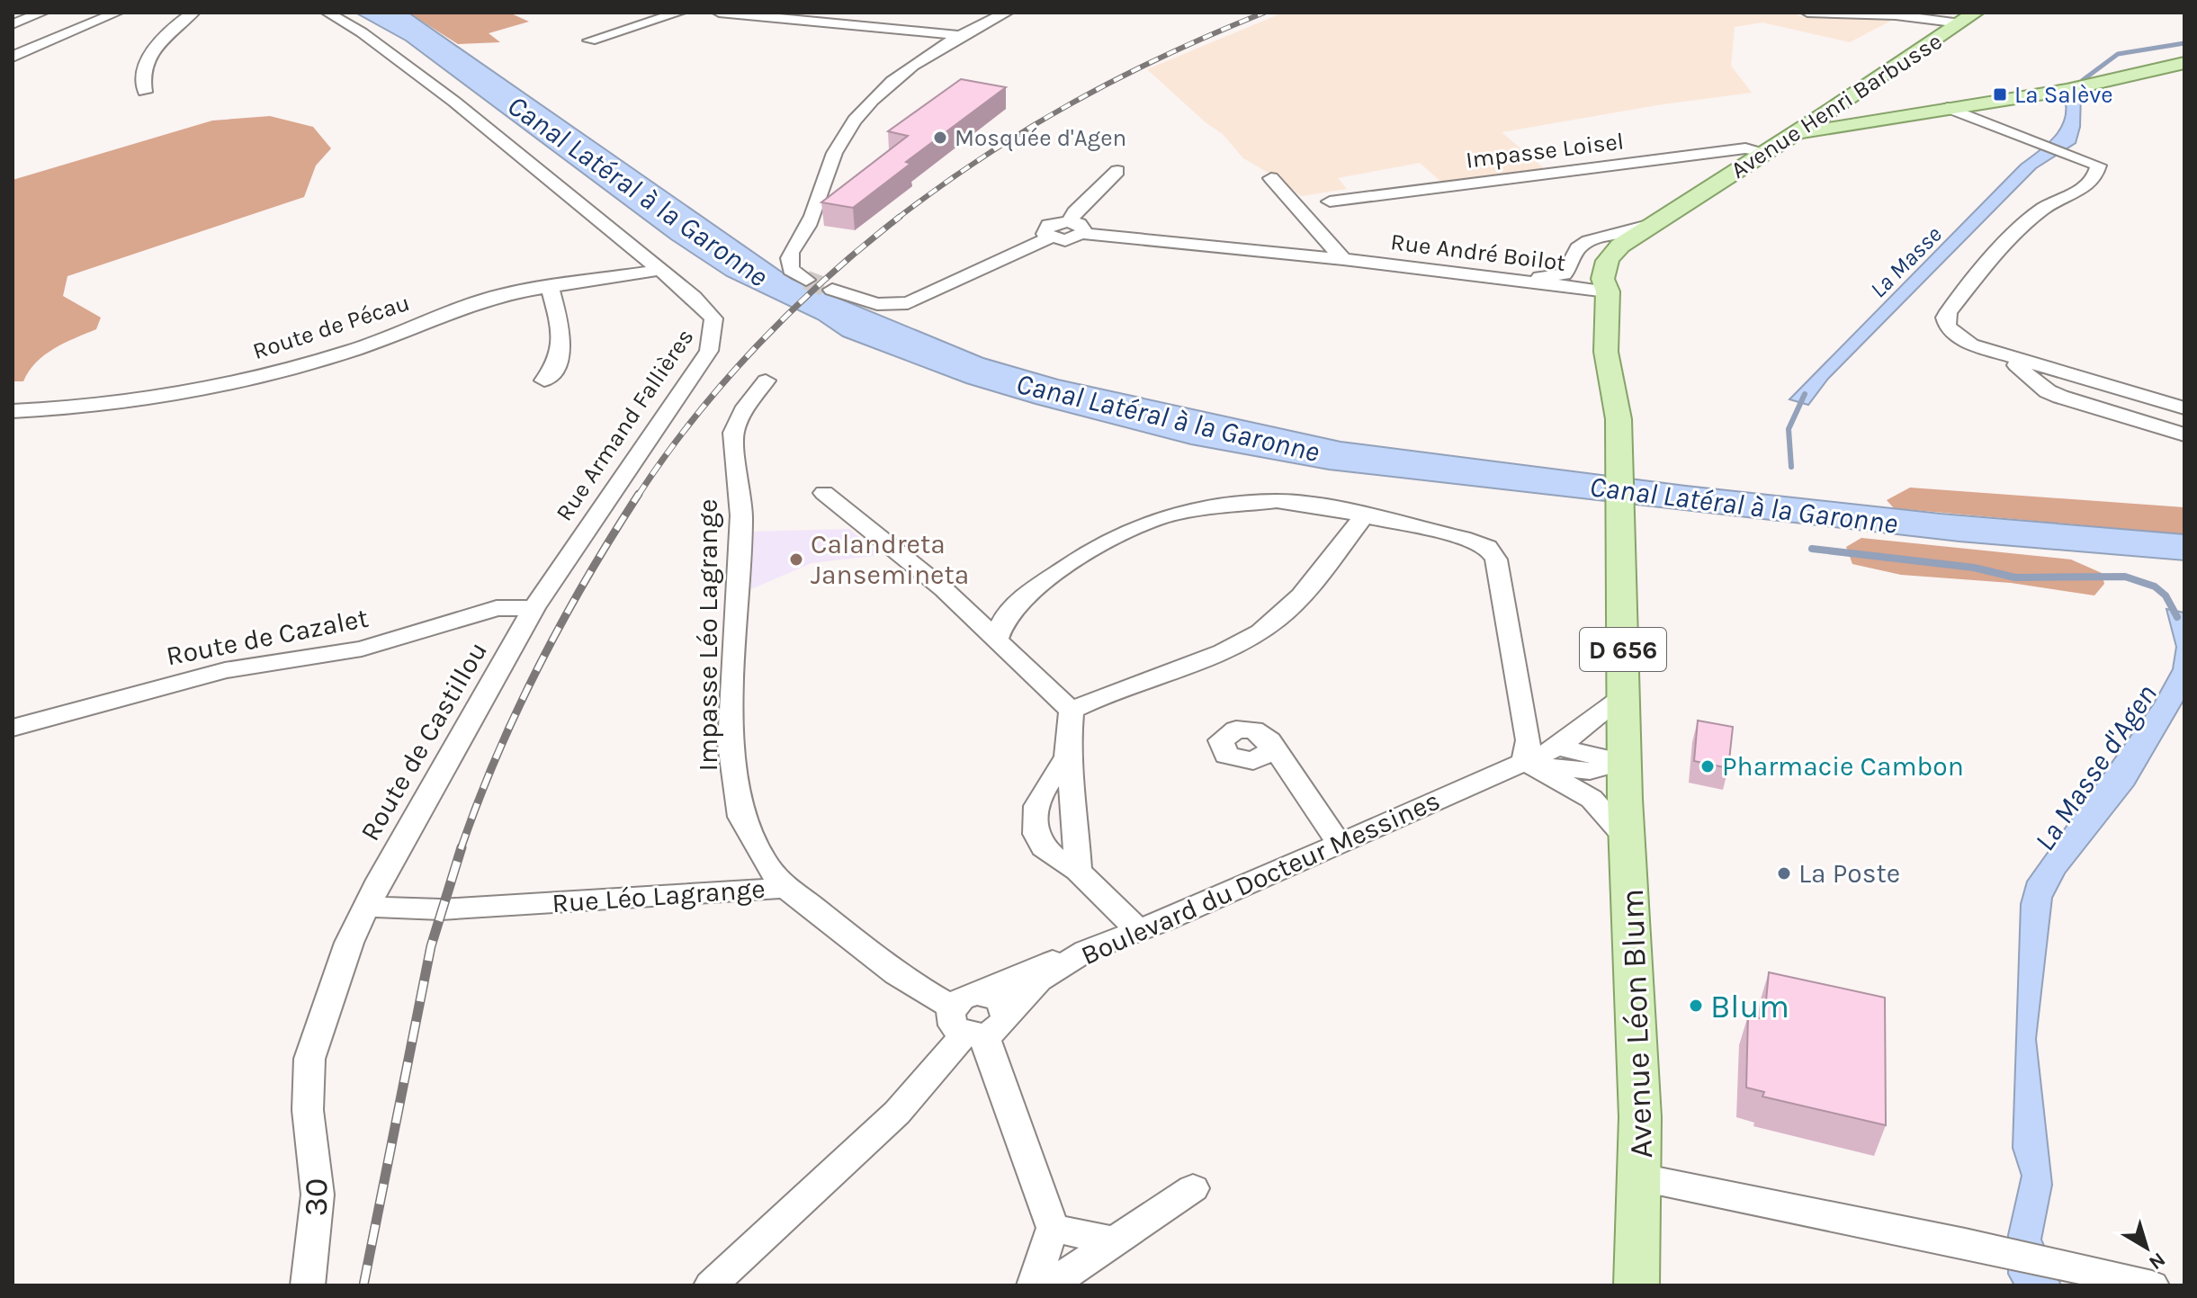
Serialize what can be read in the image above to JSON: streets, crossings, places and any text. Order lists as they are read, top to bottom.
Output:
{
  "streets": {
    "main road": ["Avenue Henri Barbusse", "D 656", "Avenue Léon Blum"],
    "street": [
      "Impasse Loisel",
      "Rue André Boilot",
      "Route de Pécau",
      "Rue Armand Fallières",
      "Impasse Léo Lagrange",
      "Route de Cazalet",
      "Route de Castillou",
      "Boulevard du Docteur Messines",
      "Rue Léo Lagrange",
      "30"
    ]
  },
  "crossings": [
    ["Avenue Henri Barbusse", "Impasse Loisel"],
    ["Avenue Henri Barbusse", "Rue André Boilot"],
    ["Avenue Henri Barbusse", "D 656"],
    ["Avenue Henri Barbusse", "Avenue Léon Blum"],
    ["Route de Pécau", "Rue Armand Fallières"],
    ["Rue Armand Fallières", "Route de Cazalet"],
    ["Rue Armand Fallières", "Route de Castillou"],
    ["Impasse Léo Lagrange", "Rue Léo Lagrange"],
    ["Route de Cazalet", "Route de Castillou"],
    ["D 656", "Boulevard du Docteur Messines"],
    ["D 656", "Avenue Léon Blum"],
    ["Route de Castillou", "Rue Léo Lagrange"],
    ["Route de Castillou", "30"],
    ["Boulevard du Docteur Messines", "Rue Léo Lagrange"]
  ],
  "water": ["Canal Latéral à la Garonne", "La Masse", "La Masse d'Agen"],
  "places": {
    "transit": ["La Salève"],
    "other": [
      "Mosquée d'Agen",
      "Calandreta Jansemineta",
      "Pharmacie Cambon",
      "La Poste",
      "Blum"
    ]
  },
  "north": "bottom right"
}
